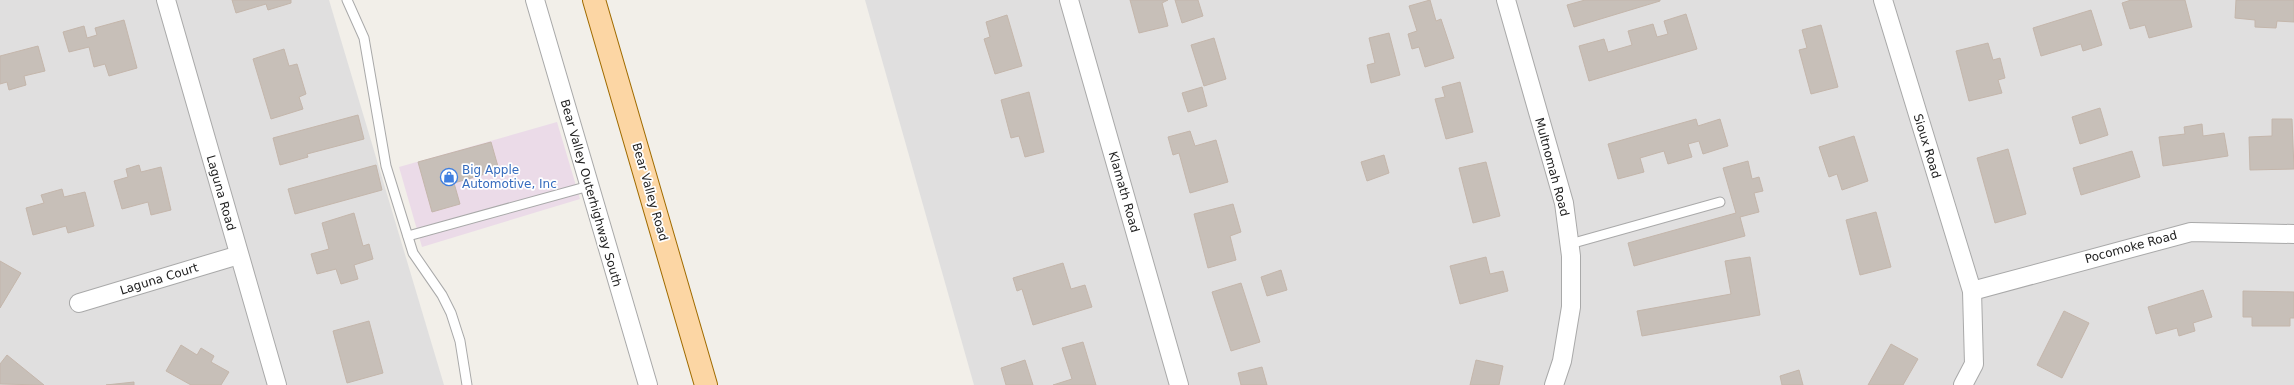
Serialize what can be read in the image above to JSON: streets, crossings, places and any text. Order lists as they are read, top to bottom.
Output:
{
  "streets": {
    "main road": ["Bear Valley Road"],
    "street": [
      "Sioux Road",
      "Multnomah Road",
      "Klamath Road",
      "Laguna Road",
      "Bear Valley Outerhighway South",
      "Pocomoke Road",
      "Laguna Court"
    ]
  },
  "crossings": [
    ["Sioux Road", "Pocomoke Road"],
    ["Laguna Road", "Laguna Court"]
  ],
  "places": {
    "shop": ["Big Apple Automotive, Inc"]
  }
}
